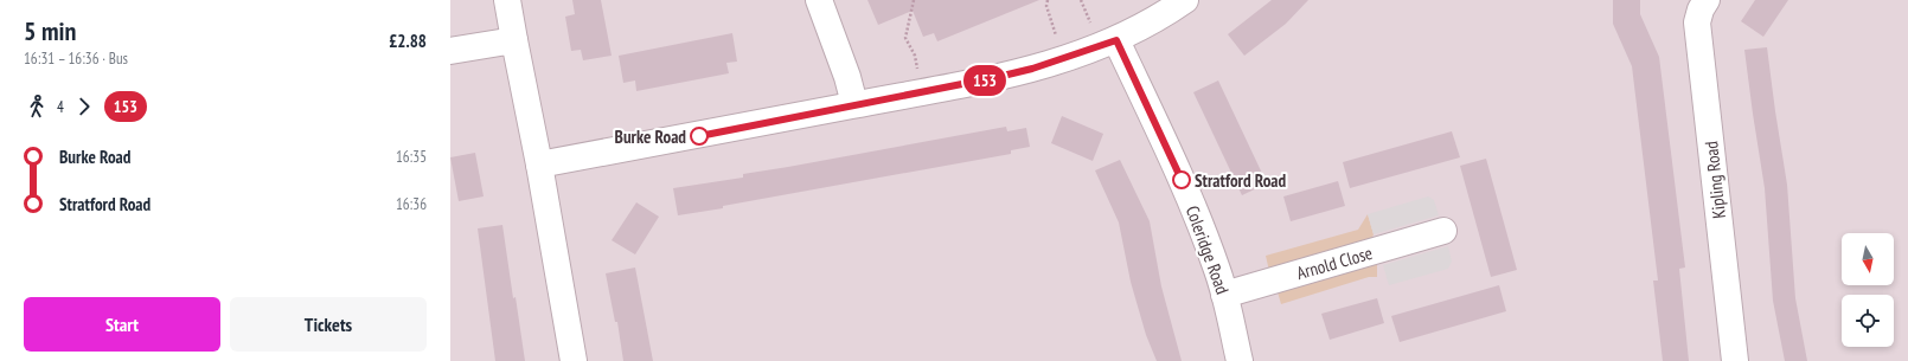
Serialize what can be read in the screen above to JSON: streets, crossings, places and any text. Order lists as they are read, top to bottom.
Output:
{
  "streets": {
    "street": ["Kipling Road", "Coleridge Road", "Arnold Close"]
  },
  "crossings": [
    ["Coleridge Road", "Arnold Close"]
  ],
  "places": ["Burke Road", "Stratford Road"],
  "lines": ["bus line 153"],
  "north": "bottom",
  "page": {
    "heading": ["5 min", "16:31 – 16:36 · Bus", "£2.88"],
    "on_map": "153",
    "legs": ["4", "153"],
    "list": [
      {
        "name": "Burke Road",
        "value": "16:35"
      },
      {
        "name": "Stratford Road",
        "value": "16:36"
      }
    ],
    "buttons": ["Start", "Tickets"]
  }
}
